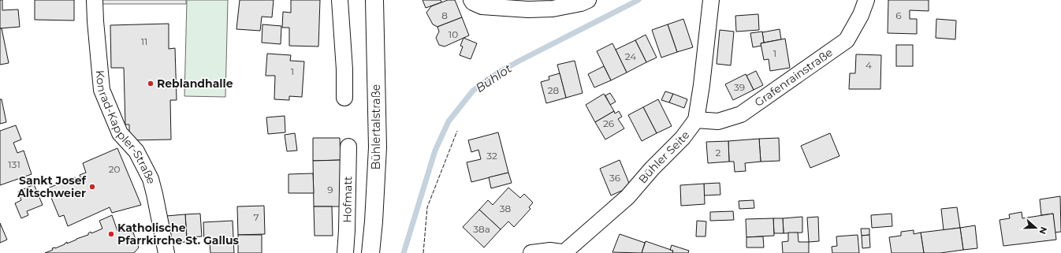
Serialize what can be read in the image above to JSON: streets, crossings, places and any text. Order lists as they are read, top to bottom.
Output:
{
  "streets": {
    "main road": ["Bühlertalstraße"],
    "street": [
      "Grafenrainstraße",
      "Konrad-Kappler-Straße",
      "Bühler Seite",
      "Hofmatt"
    ]
  },
  "crossings": [
    ["Grafenrainstraße", "Bühler Seite"]
  ],
  "water": ["Bühlot"],
  "places": ["Reblandhalle", "Sankt Josef Altschweier", "Katholische Pfarrkirche St. Gallus"],
  "house_numbers": [
    "8",
    "6",
    "10",
    "11",
    "1",
    "24",
    "4",
    "1",
    "39",
    "28",
    "26",
    "2",
    "32",
    "131",
    "20",
    "36",
    "9",
    "38",
    "7",
    "38a"
  ],
  "north": "right"
}
